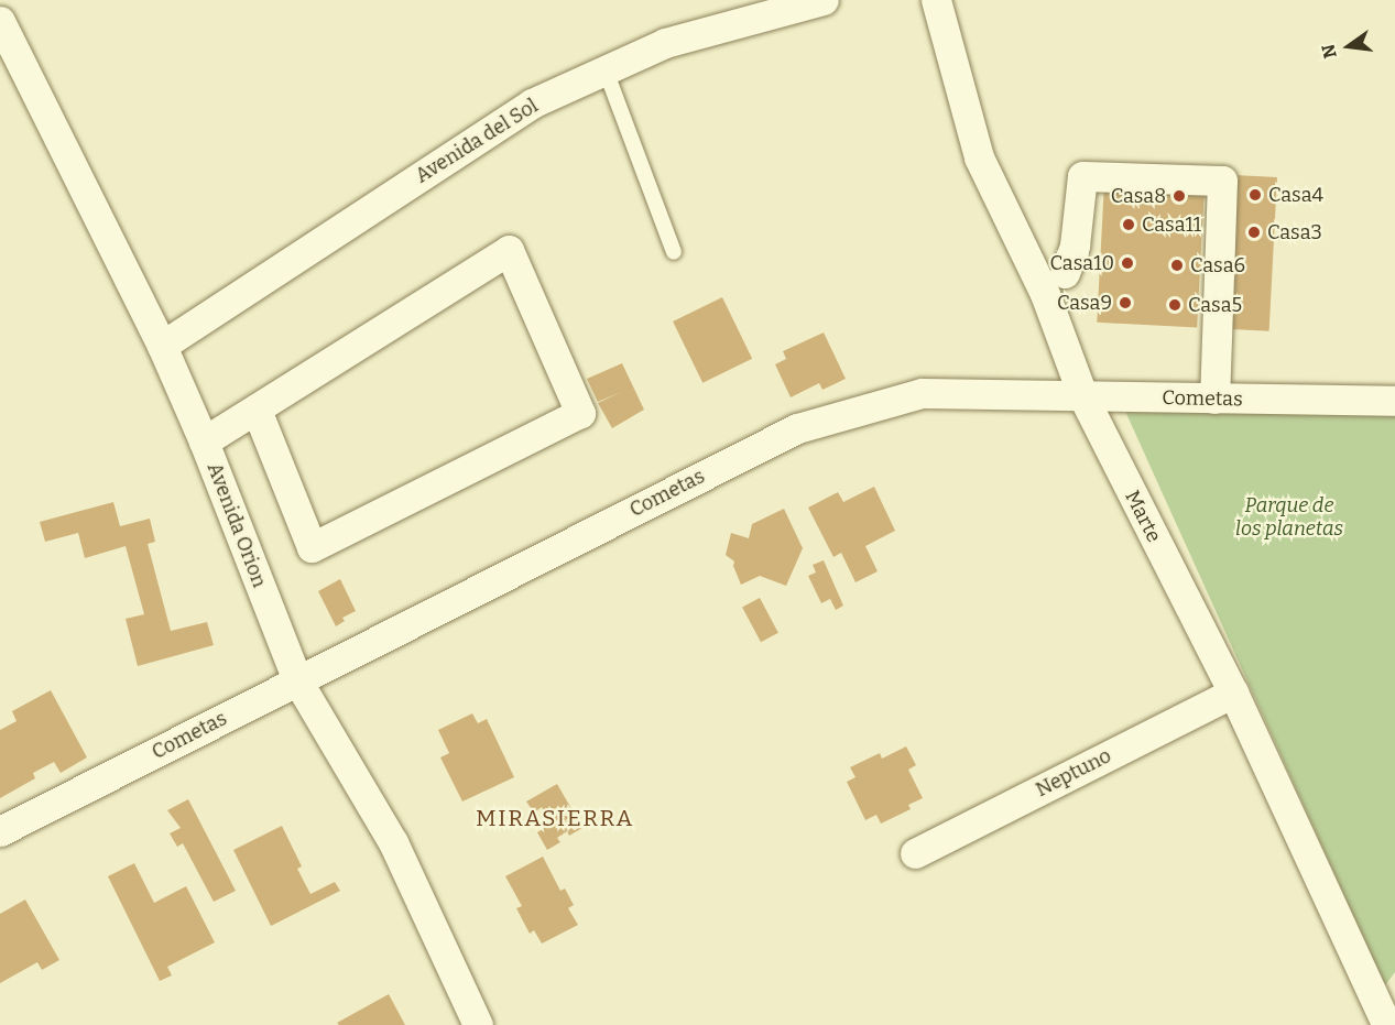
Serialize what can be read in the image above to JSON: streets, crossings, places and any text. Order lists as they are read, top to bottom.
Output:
{
  "streets": {
    "street": [
      "Avenida del Sol",
      "Cometas",
      "Marte",
      "Avenida Orion",
      "Neptuno"
    ]
  },
  "crossings": [
    ["Avenida del Sol", "Avenida Orion"],
    ["Cometas", "Marte"],
    ["Cometas", "Avenida Orion"],
    ["Marte", "Neptuno"]
  ],
  "districts": ["MIRASIERRA"],
  "parks": ["Parque de los planetas"],
  "places": [
    "Casa4",
    "Casa8",
    "Casa11",
    "Casa3",
    "Casa10",
    "Casa6",
    "Casa9",
    "Casa5"
  ],
  "north": "left"
}
